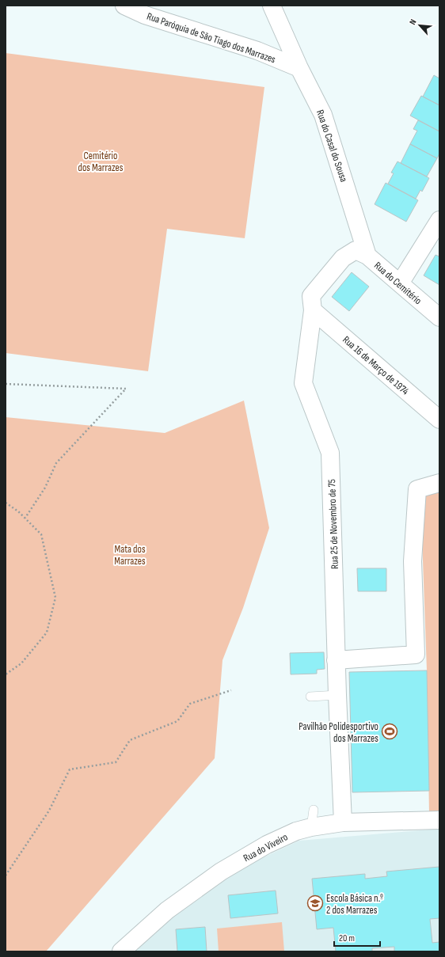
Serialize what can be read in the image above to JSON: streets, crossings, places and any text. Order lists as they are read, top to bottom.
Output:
{
  "streets": {
    "street": [
      "Rua Paróquia de São Tiago dos Marrazes",
      "Rua do Casal do Sousa",
      "Rua do Cemitério",
      "Rua 16 de Março de 1974",
      "Rua 25 de Novembro de 75",
      "Rua do Viveiro"
    ]
  },
  "crossings": [
    ["Rua Paróquia de São Tiago dos Marrazes", "Rua do Casal do Sousa"],
    ["Rua do Casal do Sousa", "Rua do Cemitério"],
    ["Rua do Casal do Sousa", "Rua 25 de Novembro de 75"],
    ["Rua do Cemitério", "Rua 25 de Novembro de 75"],
    ["Rua 16 de Março de 1974", "Rua 25 de Novembro de 75"],
    ["Rua 25 de Novembro de 75", "Rua do Viveiro"]
  ],
  "parks": ["Cemitério dos Marrazes", "Mata dos Marrazes"],
  "places": {
    "sports": ["Pavilhão Polidesportivo dos Marrazes"],
    "school or university": ["Escola Básica n.º 2 dos Marrazes"]
  },
  "scale_bar": "20 m",
  "north": "top left"
}
